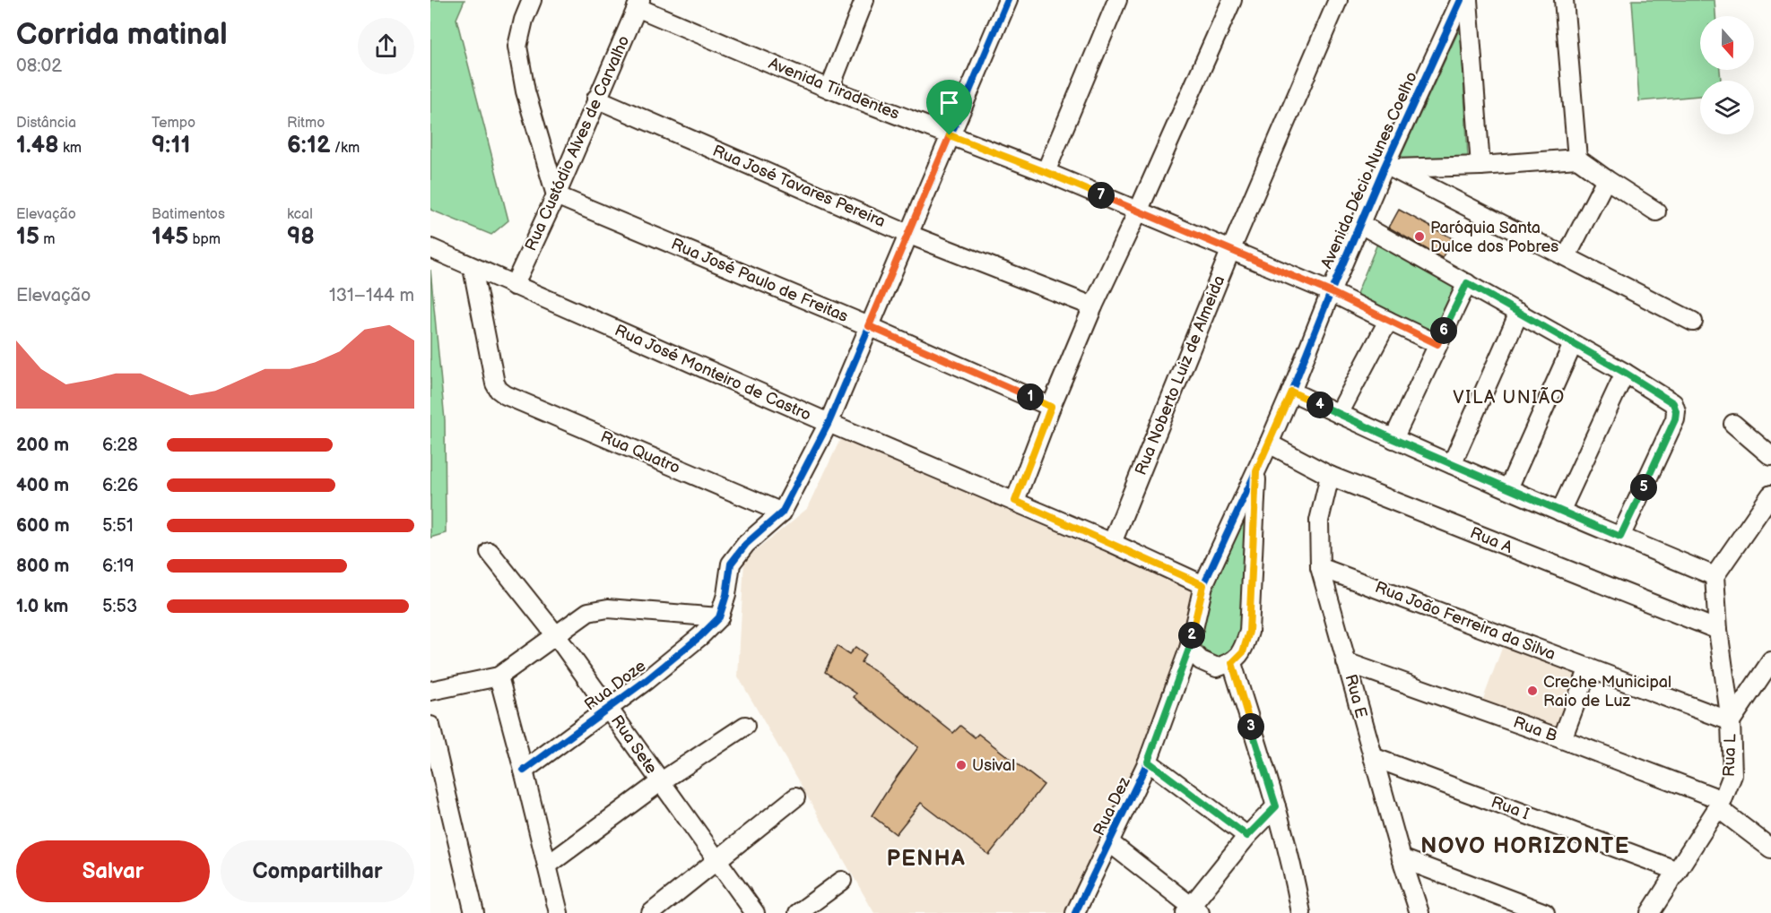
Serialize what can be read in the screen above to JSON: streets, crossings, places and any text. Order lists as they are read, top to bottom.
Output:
{
  "streets": {
    "street": [
      "Avenida Tiradentes",
      "Rua Custódio Alves de Carvalho",
      "Avenida Décio Nunes Coelho",
      "Rua José Tavares Pereira",
      "Rua José Paulo de Freitas",
      "Rua José Monteiro de Castro",
      "Rua Noberto Luiz de Almeida",
      "Rua Quatro",
      "Rua A",
      "Rua João Ferreira da Silva",
      "Rua Doze",
      "Rua E",
      "Rua B",
      "Rua Sete",
      "Rua L",
      "Rua Dez",
      "Rua I"
    ]
  },
  "crossings": [
    ["Avenida Tiradentes", "Rua Custódio Alves de Carvalho"],
    ["Avenida Tiradentes", "Avenida Décio Nunes Coelho"],
    ["Avenida Tiradentes", "Rua Noberto Luiz de Almeida"],
    ["Rua Custódio Alves de Carvalho", "Rua José Tavares Pereira"],
    ["Rua Custódio Alves de Carvalho", "Rua José Paulo de Freitas"],
    ["Rua Custódio Alves de Carvalho", "Rua José Monteiro de Castro"],
    ["Avenida Décio Nunes Coelho", "Rua José Monteiro de Castro"],
    ["Avenida Décio Nunes Coelho", "Rua A"],
    ["Avenida Décio Nunes Coelho", "Rua Dez"],
    ["Rua José Monteiro de Castro", "Rua Noberto Luiz de Almeida"],
    ["Rua José Monteiro de Castro", "Rua Quatro"],
    ["Rua José Monteiro de Castro", "Rua Dez"],
    ["Rua A", "Rua E"],
    ["Rua A", "Rua L"],
    ["Rua João Ferreira da Silva", "Rua E"],
    ["Rua João Ferreira da Silva", "Rua L"],
    ["Rua Doze", "Rua Sete"],
    ["Rua E", "Rua B"],
    ["Rua E", "Rua I"],
    ["Rua B", "Rua L"],
    ["Rua L", "Rua I"]
  ],
  "districts": ["VILA UNIÃO", "NOVO HORIZONTE", "PENHA"],
  "places": ["Paróquia Santa Dulce dos Pobres", "Creche Municipal Raio de Luz", "Usival"],
  "north": "bottom",
  "page": {
    "heading": ["Corrida matinal", "08:02"],
    "stats": [
      ["Distância", "1.48 km"],
      ["Tempo", "9:11"],
      ["Ritmo", "6:12 /km"],
      ["Elevação", "15 m"],
      ["Batimentos", "145 bpm"],
      ["kcal", "98"]
    ],
    "pins": [
      "7",
      "6",
      "1",
      "4",
      "5",
      "2",
      "3"
    ],
    "chart": ["Elevação", "131–144 m"],
    "list": [
      {
        "name": "200 m",
        "note": "6:28"
      },
      {
        "name": "400 m",
        "note": "6:26"
      },
      {
        "name": "600 m",
        "note": "5:51"
      },
      {
        "name": "800 m",
        "note": "6:19"
      },
      {
        "name": "1.0 km",
        "note": "5:53"
      }
    ],
    "buttons": ["Salvar", "Compartilhar"]
  }
}
